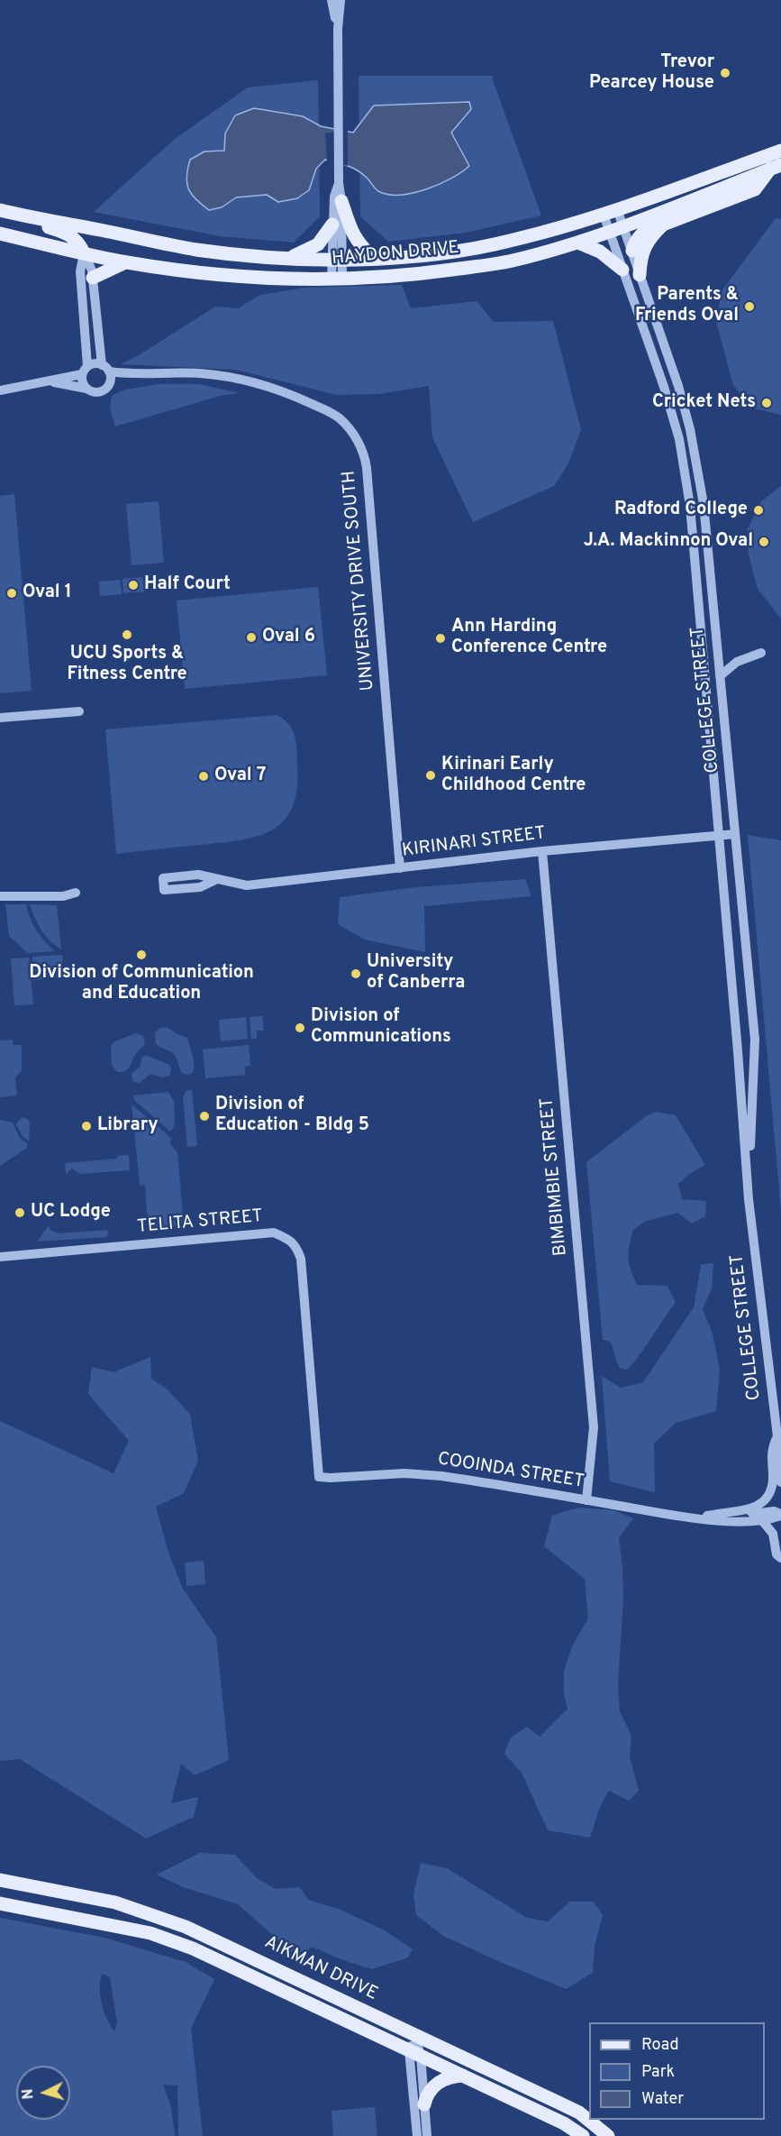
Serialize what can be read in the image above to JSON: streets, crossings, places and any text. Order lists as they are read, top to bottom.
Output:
{
  "streets": {
    "main road": ["HAYDON DRIVE", "AIKMAN DRIVE"],
    "street": [
      "UNIVERSITY DRIVE SOUTH",
      "COLLEGE STREET",
      "KIRINARI STREET",
      "BIMBIMBIE STREET",
      "TELITA STREET",
      "COOINDA STREET"
    ]
  },
  "crossings": [
    ["HAYDON DRIVE", "COLLEGE STREET"],
    ["UNIVERSITY DRIVE SOUTH", "KIRINARI STREET"],
    ["COLLEGE STREET", "KIRINARI STREET"],
    ["KIRINARI STREET", "BIMBIMBIE STREET"],
    ["BIMBIMBIE STREET", "COOINDA STREET"],
    ["TELITA STREET", "COOINDA STREET"]
  ],
  "places": [
    "Trevor Pearcey House",
    "Parents & Friends Oval",
    "Cricket Nets",
    "Radford College",
    "J.A. Mackinnon Oval",
    "Half Court",
    "Oval 1",
    "UCU Sports & Fitness Centre",
    "Oval 6",
    "Ann Harding Conference Centre",
    "Kirinari Early Childhood Centre",
    "Oval 7",
    "Division of Communication and Education",
    "University of Canberra",
    "Division of Communications",
    "Division of Education - Bldg 5",
    "Library",
    "UC Lodge"
  ],
  "legend": ["Road", "Park", "Water"],
  "north": "left"
}
